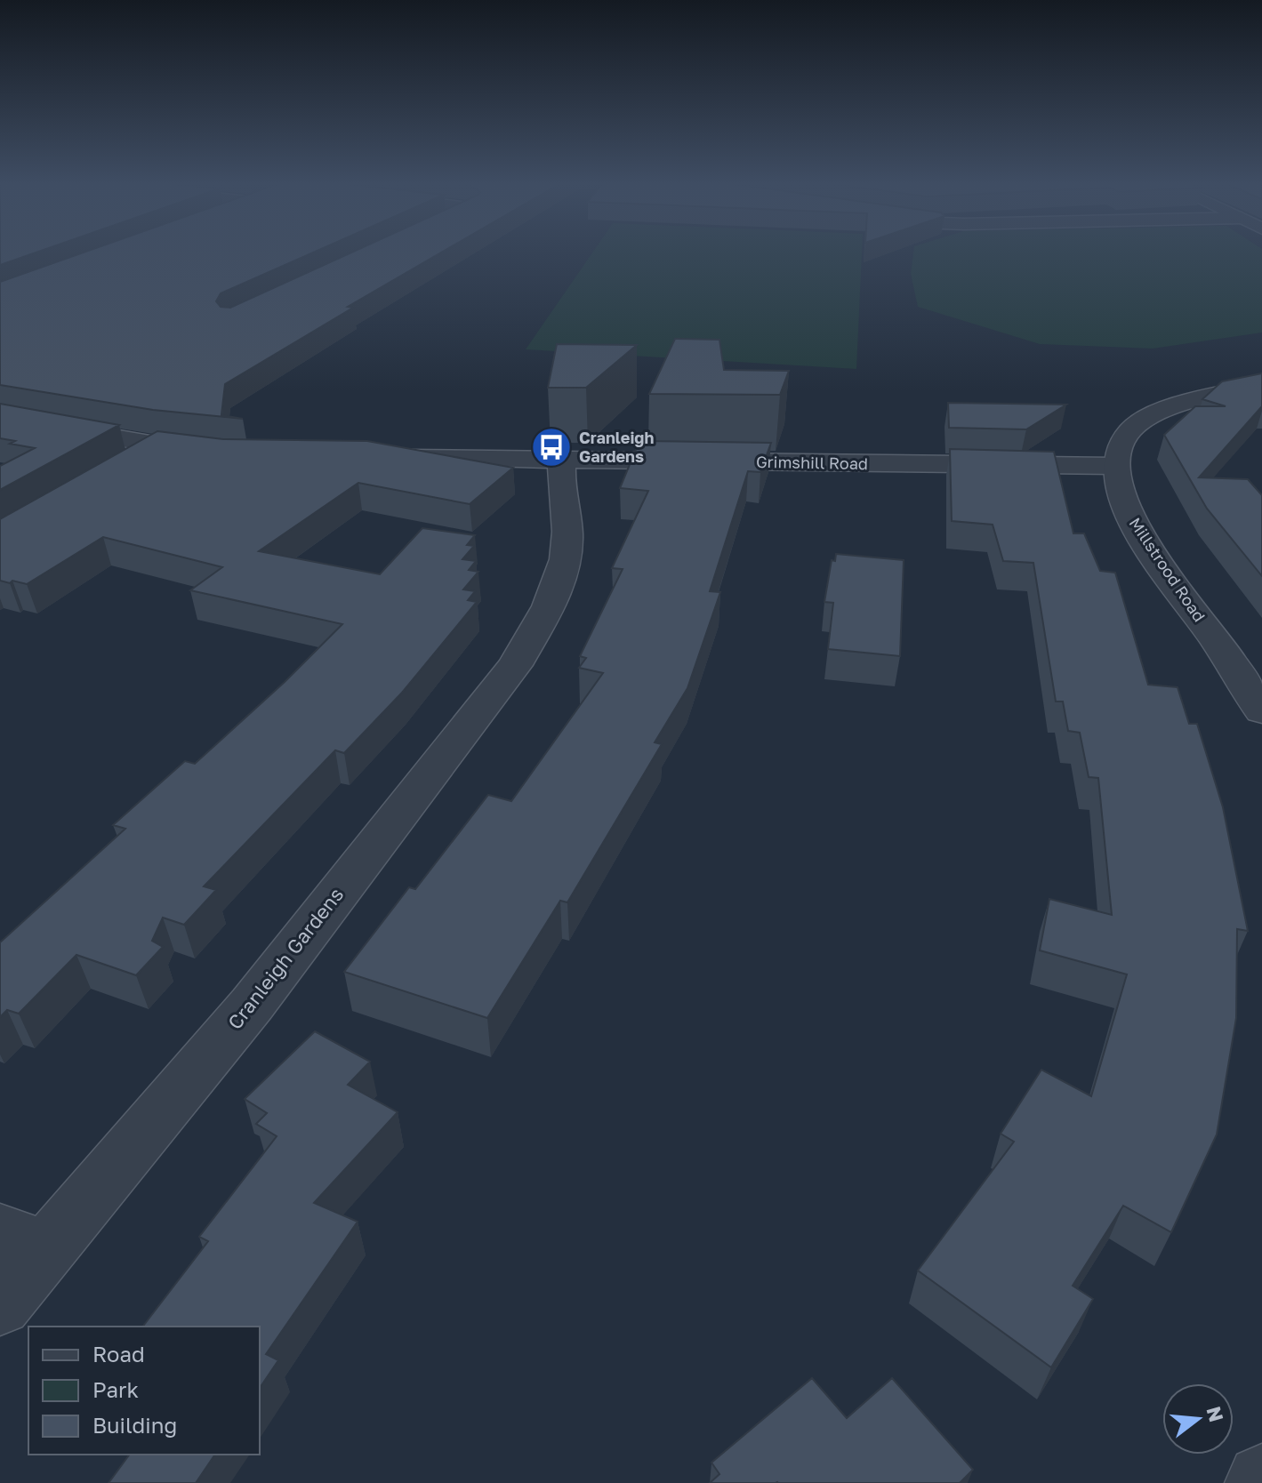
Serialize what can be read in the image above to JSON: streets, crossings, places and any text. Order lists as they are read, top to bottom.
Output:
{
  "streets": {
    "street": ["Grimshill Road", "Millstrood Road", "Cranleigh Gardens"]
  },
  "crossings": [
    ["Grimshill Road", "Millstrood Road"],
    ["Grimshill Road", "Cranleigh Gardens"]
  ],
  "places": {
    "bus stop": ["Cranleigh Gardens"]
  },
  "legend": ["Road", "Park", "Building"],
  "north": "right"
}
